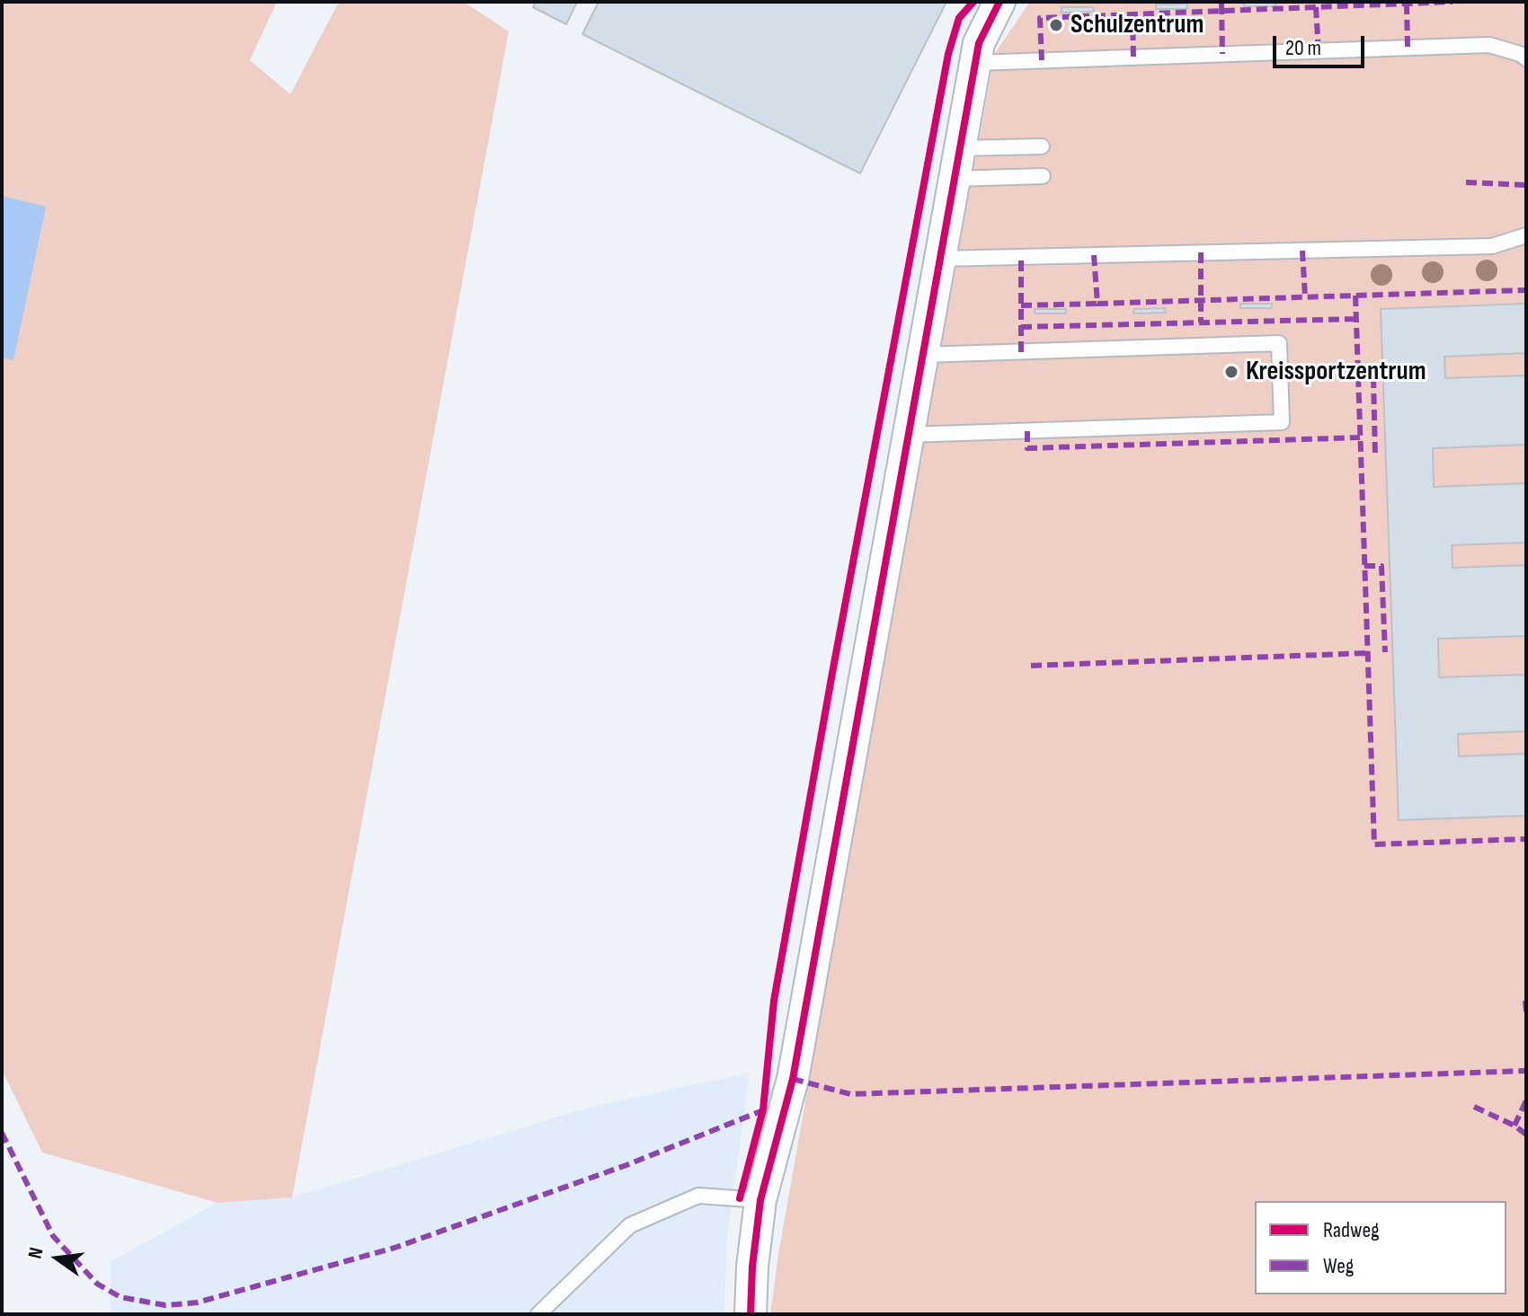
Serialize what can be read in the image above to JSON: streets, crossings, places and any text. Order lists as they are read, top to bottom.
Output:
{
  "places": ["Schulzentrum", "Kreissportzentrum"],
  "legend": ["Radweg", "Weg"],
  "scale_bar": "20 m",
  "north": "left"
}
